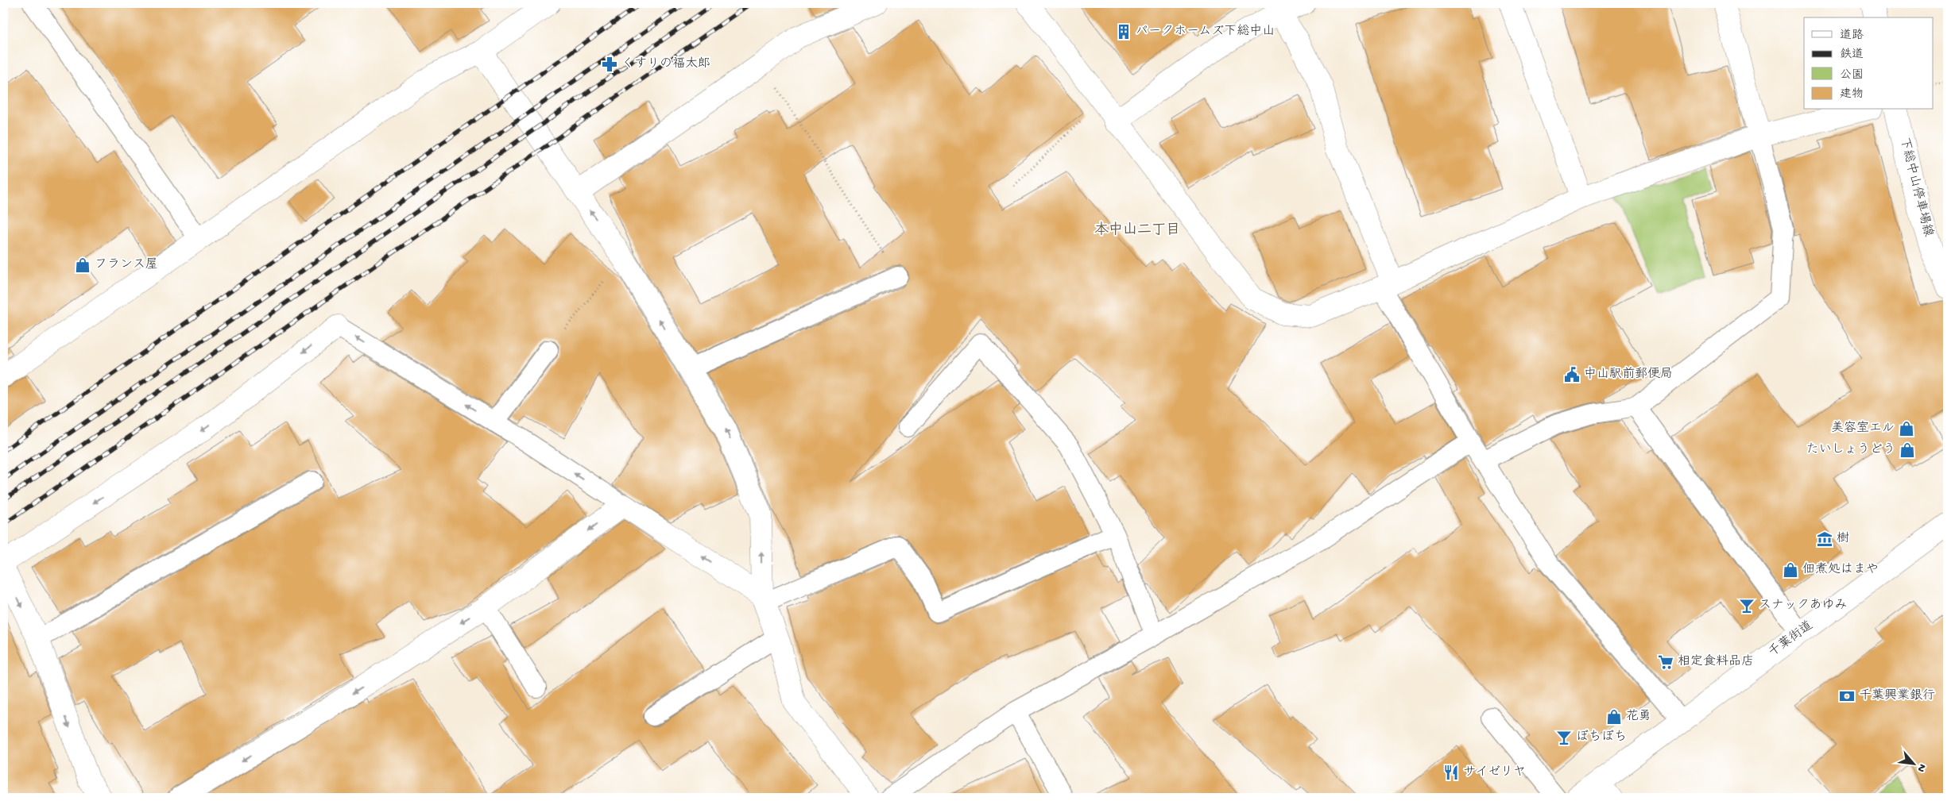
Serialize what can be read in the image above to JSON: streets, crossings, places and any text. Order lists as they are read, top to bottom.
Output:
{
  "streets": {
    "main road": ["下総中山停車場線", "千葉街道"]
  },
  "districts": ["本中山二丁目"],
  "places": {
    "building": ["パークホームズ下総中山"],
    "pharmacy": ["くすりの福太郎"],
    "shop": [
      "フランス屋",
      "美容室エル",
      "たいしょうどう",
      "佃煮処はまや",
      "花勇"
    ],
    "public building": ["中山駅前郵便局"],
    "museum": ["樹"],
    "bar": ["スナックあゆみ", "ぼちぼち"],
    "supermarket": ["相定食料品店"],
    "bank": ["千葉興業銀行"],
    "restaurant": ["サイゼリヤ"]
  },
  "legend": [
    "道路",
    "鉄道",
    "公園",
    "建物"
  ],
  "north": "bottom right"
}
